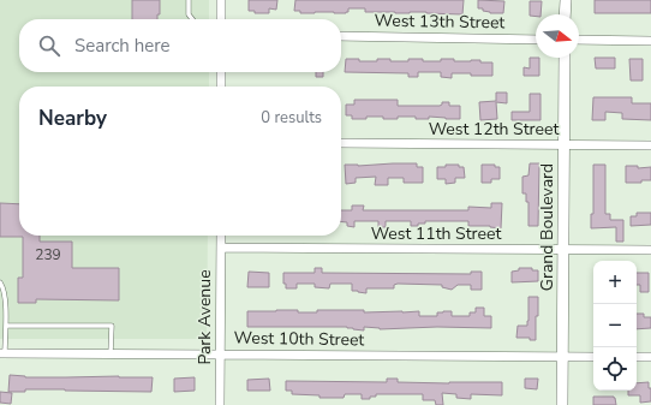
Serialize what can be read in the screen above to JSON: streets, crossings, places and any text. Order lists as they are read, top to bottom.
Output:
{
  "streets": {
    "street": [
      "West 13th Street",
      "West 12th Street",
      "Grand Boulevard",
      "West 11th Street",
      "Park Avenue",
      "West 10th Street"
    ]
  },
  "crossings": [
    ["West 12th Street", "Grand Boulevard"],
    ["Grand Boulevard", "West 11th Street"],
    ["Grand Boulevard", "West 10th Street"],
    ["West 11th Street", "Park Avenue"],
    ["Park Avenue", "West 10th Street"]
  ],
  "house_numbers": ["239"],
  "north": "right",
  "page": {
    "search": "Search here",
    "heading": ["Nearby", "0 results"],
    "map_buttons": ["+", "−"]
  }
}
